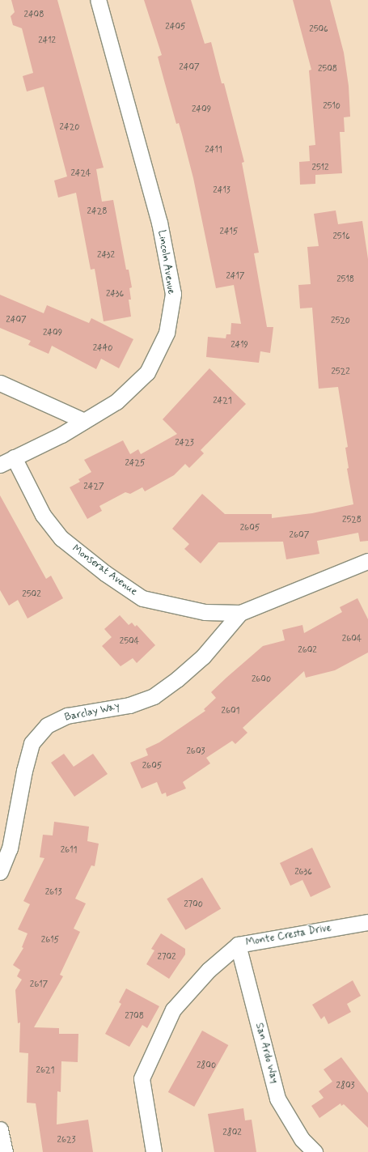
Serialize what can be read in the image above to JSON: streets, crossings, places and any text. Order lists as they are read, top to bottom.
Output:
{
  "streets": {
    "street": [
      "Lincoln Avenue",
      "Monserat Avenue",
      "Barclay Way",
      "Monte Cresta Drive",
      "San Ardo Way"
    ]
  },
  "crossings": [
    ["Lincoln Avenue", "Monserat Avenue"],
    ["Monserat Avenue", "Barclay Way"],
    ["Monte Cresta Drive", "San Ardo Way"]
  ],
  "house_numbers": [
    "2408",
    "2405",
    "2506",
    "2412",
    "2407",
    "2508",
    "2510",
    "2409",
    "2420",
    "2411",
    "2512",
    "2424",
    "2413",
    "2428",
    "2415",
    "2516",
    "2432",
    "2417",
    "2518",
    "2436",
    "2407",
    "2520",
    "2409",
    "2419",
    "2440",
    "2522",
    "2421",
    "2423",
    "2425",
    "2427",
    "2528",
    "2605",
    "2607",
    "2502",
    "2604",
    "2504",
    "2602",
    "2600",
    "2601",
    "2603",
    "2605",
    "2611",
    "2636",
    "2613",
    "2700",
    "2615",
    "2702",
    "2617",
    "2708",
    "2800",
    "2621",
    "2803",
    "2802",
    "2623"
  ]
}
